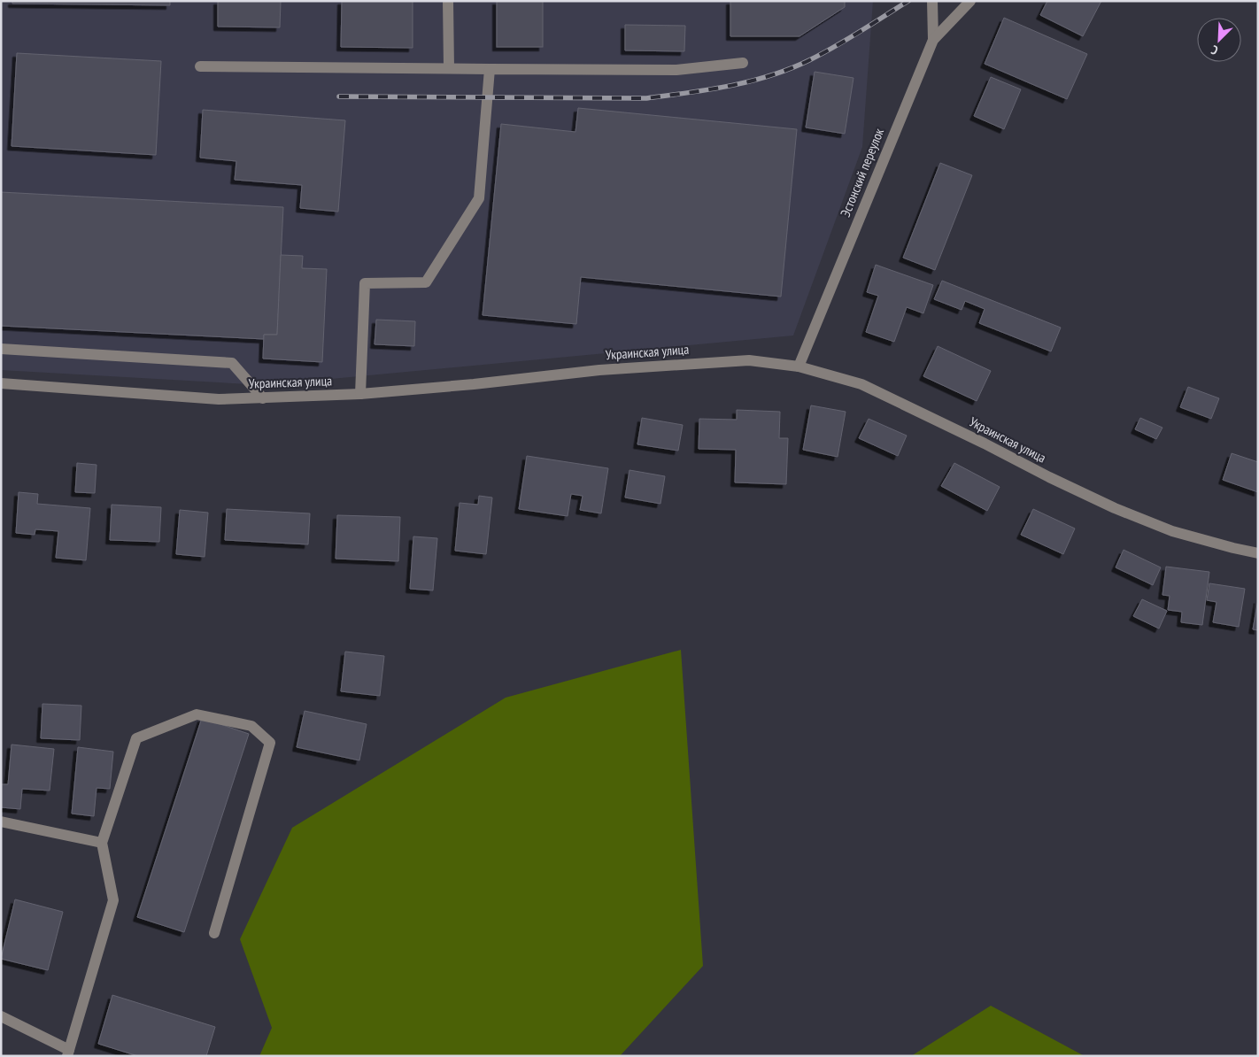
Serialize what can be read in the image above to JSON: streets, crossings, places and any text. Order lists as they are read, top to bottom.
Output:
{
  "streets": {
    "street": ["Эстонский переулок", "Украинская улица"]
  },
  "crossings": [
    ["Эстонский переулок", "Украинская улица"]
  ],
  "north": "bottom left"
}
